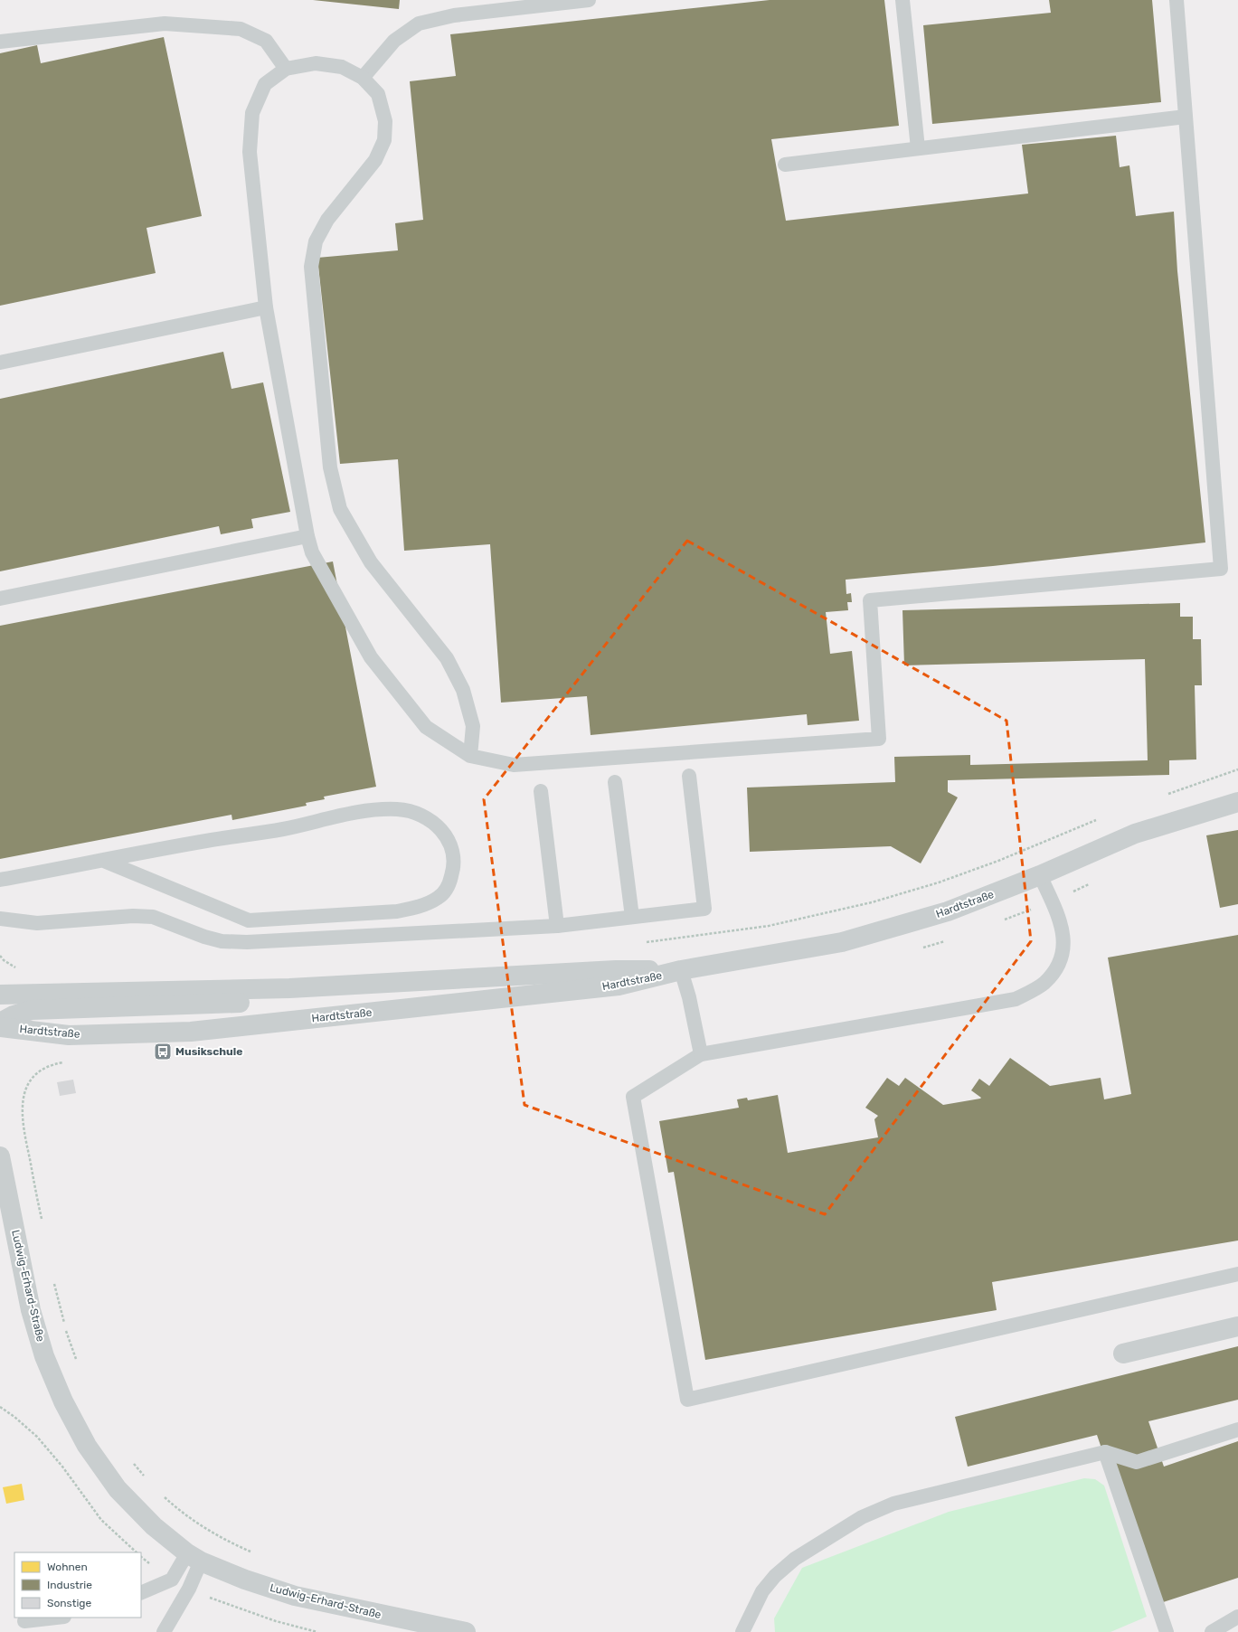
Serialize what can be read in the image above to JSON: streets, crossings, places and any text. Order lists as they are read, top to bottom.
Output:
{
  "streets": {
    "street": ["Hardtstraße", "Ludwig-Erhard-Straße"]
  },
  "places": {
    "bus stop": ["Musikschule"]
  },
  "legend": ["Wohnen", "Industrie", "Sonstige"]
}
